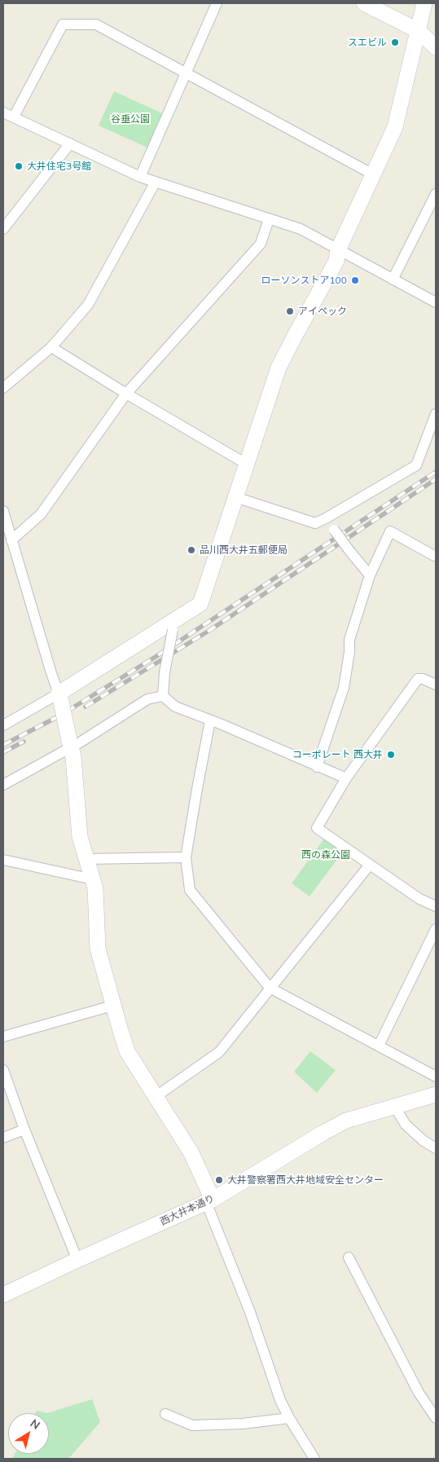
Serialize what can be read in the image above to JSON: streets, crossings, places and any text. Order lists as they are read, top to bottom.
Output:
{
  "streets": {
    "street": ["西大井本通り"]
  },
  "parks": ["谷垂公園", "西の森公園"],
  "places": [
    "スエビル",
    "大井住宅3号館",
    "ローソンストア100",
    "アイペック",
    "品川西大井五郵便局",
    "コーポレート 西大井",
    "大井警察署西大井地域安全センター"
  ],
  "north": "top right"
}
